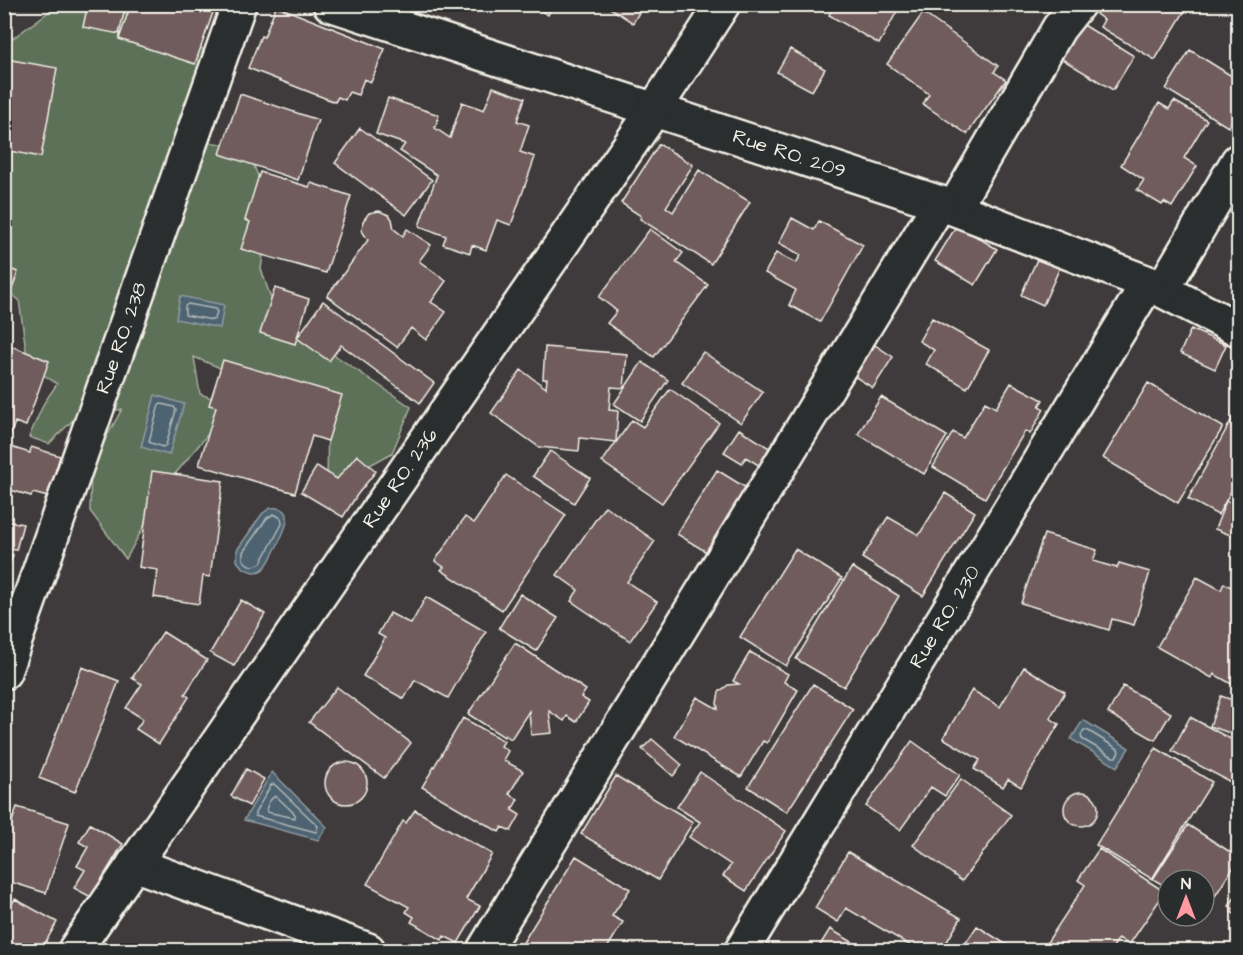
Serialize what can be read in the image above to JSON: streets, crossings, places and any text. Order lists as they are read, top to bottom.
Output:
{
  "streets": {
    "street": [
      "Rue RO. 209",
      "Rue RO. 238",
      "Rue RO. 236",
      "Rue RO. 230"
    ]
  },
  "crossings": [
    ["Rue RO. 209", "Rue RO. 236"],
    ["Rue RO. 209", "Rue RO. 230"]
  ],
  "north": "top"
}
